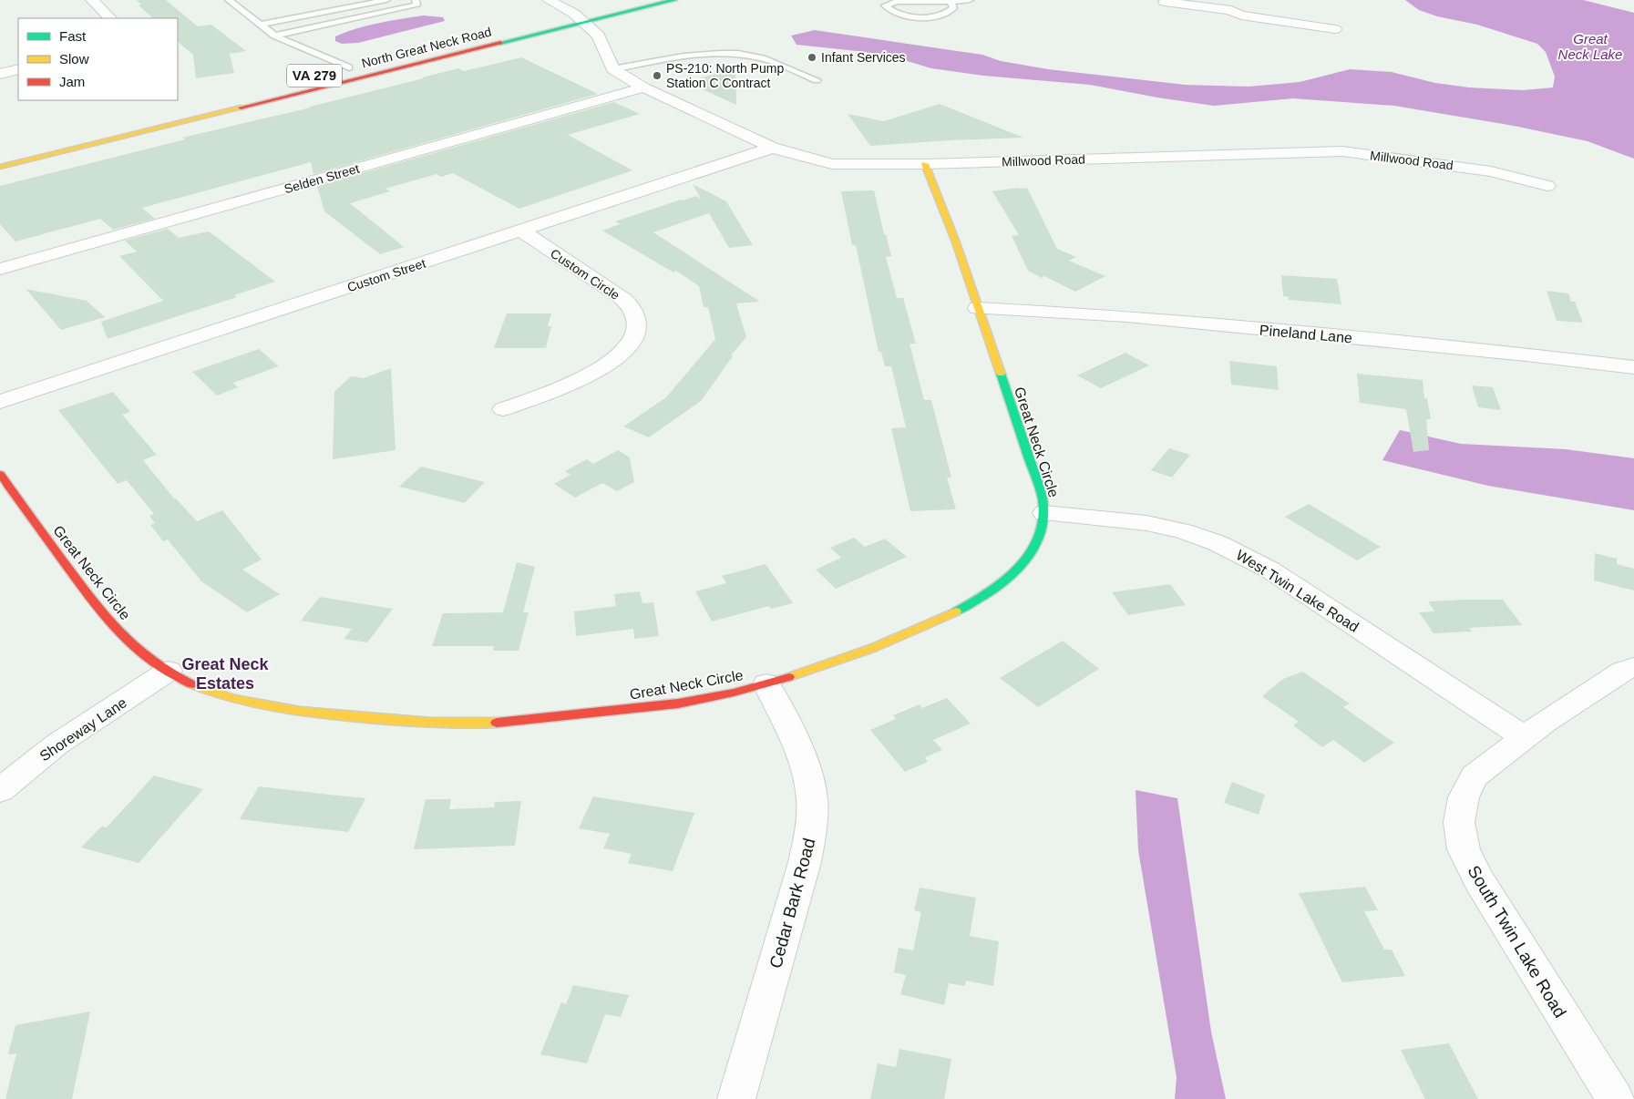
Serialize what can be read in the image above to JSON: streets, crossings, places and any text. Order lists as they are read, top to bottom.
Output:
{
  "streets": {
    "street": [
      "North Great Neck Road",
      "VA 279",
      "Millwood Road",
      "Selden Street",
      "Custom Circle",
      "Custom Street",
      "Pineland Lane",
      "Great Neck Circle",
      "West Twin Lake Road",
      "Shoreway Lane",
      "Cedar Bark Road",
      "South Twin Lake Road"
    ]
  },
  "crossings": [
    ["Millwood Road", "Selden Street"],
    ["Millwood Road", "Custom Street"],
    ["Millwood Road", "Great Neck Circle"],
    ["Custom Circle", "Custom Street"],
    ["Pineland Lane", "Great Neck Circle"],
    ["Great Neck Circle", "West Twin Lake Road"],
    ["Great Neck Circle", "Shoreway Lane"],
    ["Great Neck Circle", "Cedar Bark Road"],
    ["West Twin Lake Road", "South Twin Lake Road"]
  ],
  "districts": ["Great Neck Estates"],
  "water": ["Great Neck Lake"],
  "places": ["Infant Services", "PS-210: North Pump Station C Contract"],
  "legend": ["Fast", "Slow", "Jam"]
}
